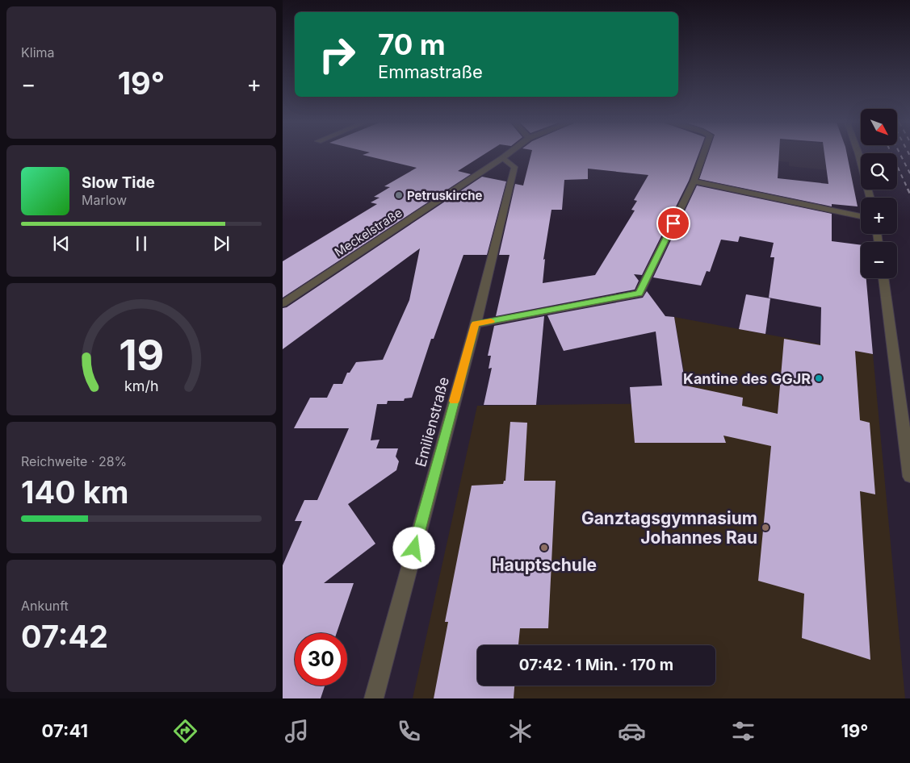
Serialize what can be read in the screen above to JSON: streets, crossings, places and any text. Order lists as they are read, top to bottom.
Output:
{
  "streets": {
    "street": ["Meckelstraße", "Emilienstraße"]
  },
  "crossings": [
    ["Meckelstraße", "Emilienstraße"]
  ],
  "places": [
    "Petruskirche",
    "Kantine des GGJR",
    "Ganztagsgymnasium Johannes Rau",
    "Hauptschule"
  ],
  "north": "bottom right",
  "page": {
    "tile": [
      "Klima",
      ["Reichweite · 28%", "140 km"],
      ["Ankunft", "07:42"]
    ],
    "turn": ["70 m", "Emmastraße"],
    "heat": ["−", "19°", "+"],
    "map_buttons": ["+", "−"],
    "song": ["Slow Tide", "Marlow"],
    "limit": "30",
    "trip": "07:42 · 1 Min. · 170 m",
    "tabs": ["07:41", "19°"],
    "gauge": ["19", "km/h"]
  }
}
